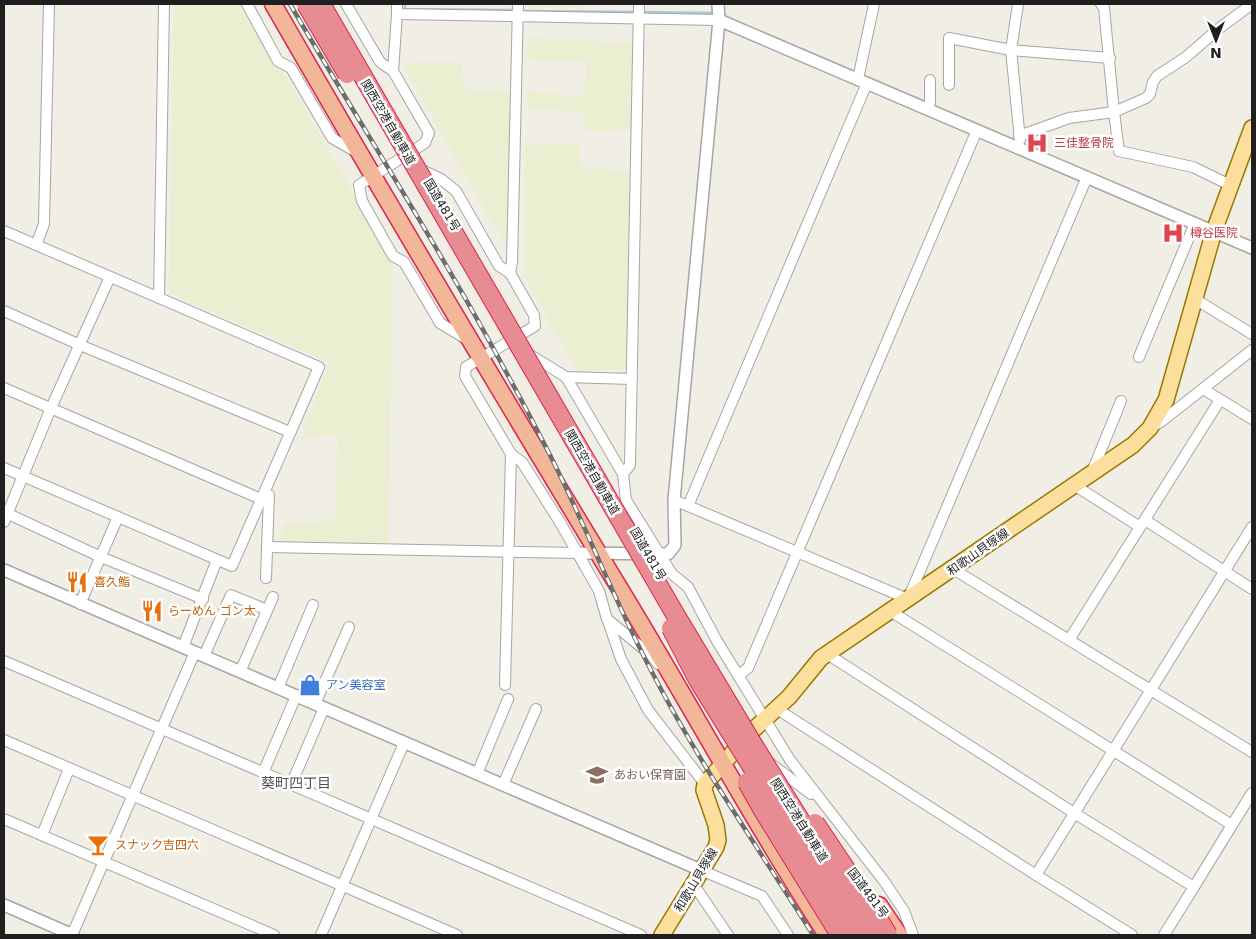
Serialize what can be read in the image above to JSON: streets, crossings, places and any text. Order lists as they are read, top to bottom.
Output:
{
  "streets": {
    "highway": ["関西空港自動車道", "国道481号"],
    "main road": ["和歌山貝塚線"]
  },
  "crossings": [
    ["国道481号", "和歌山貝塚線"]
  ],
  "districts": ["葵町四丁目"],
  "places": {
    "hospital": ["三佳整骨院", "樽谷医院"],
    "restaurant": ["喜久鮨", "らーめん ゴン太"],
    "shop": ["アン美容室"],
    "school or university": ["あおい保育園"],
    "bar": ["スナック吉四六"]
  },
  "north": "bottom"
}
